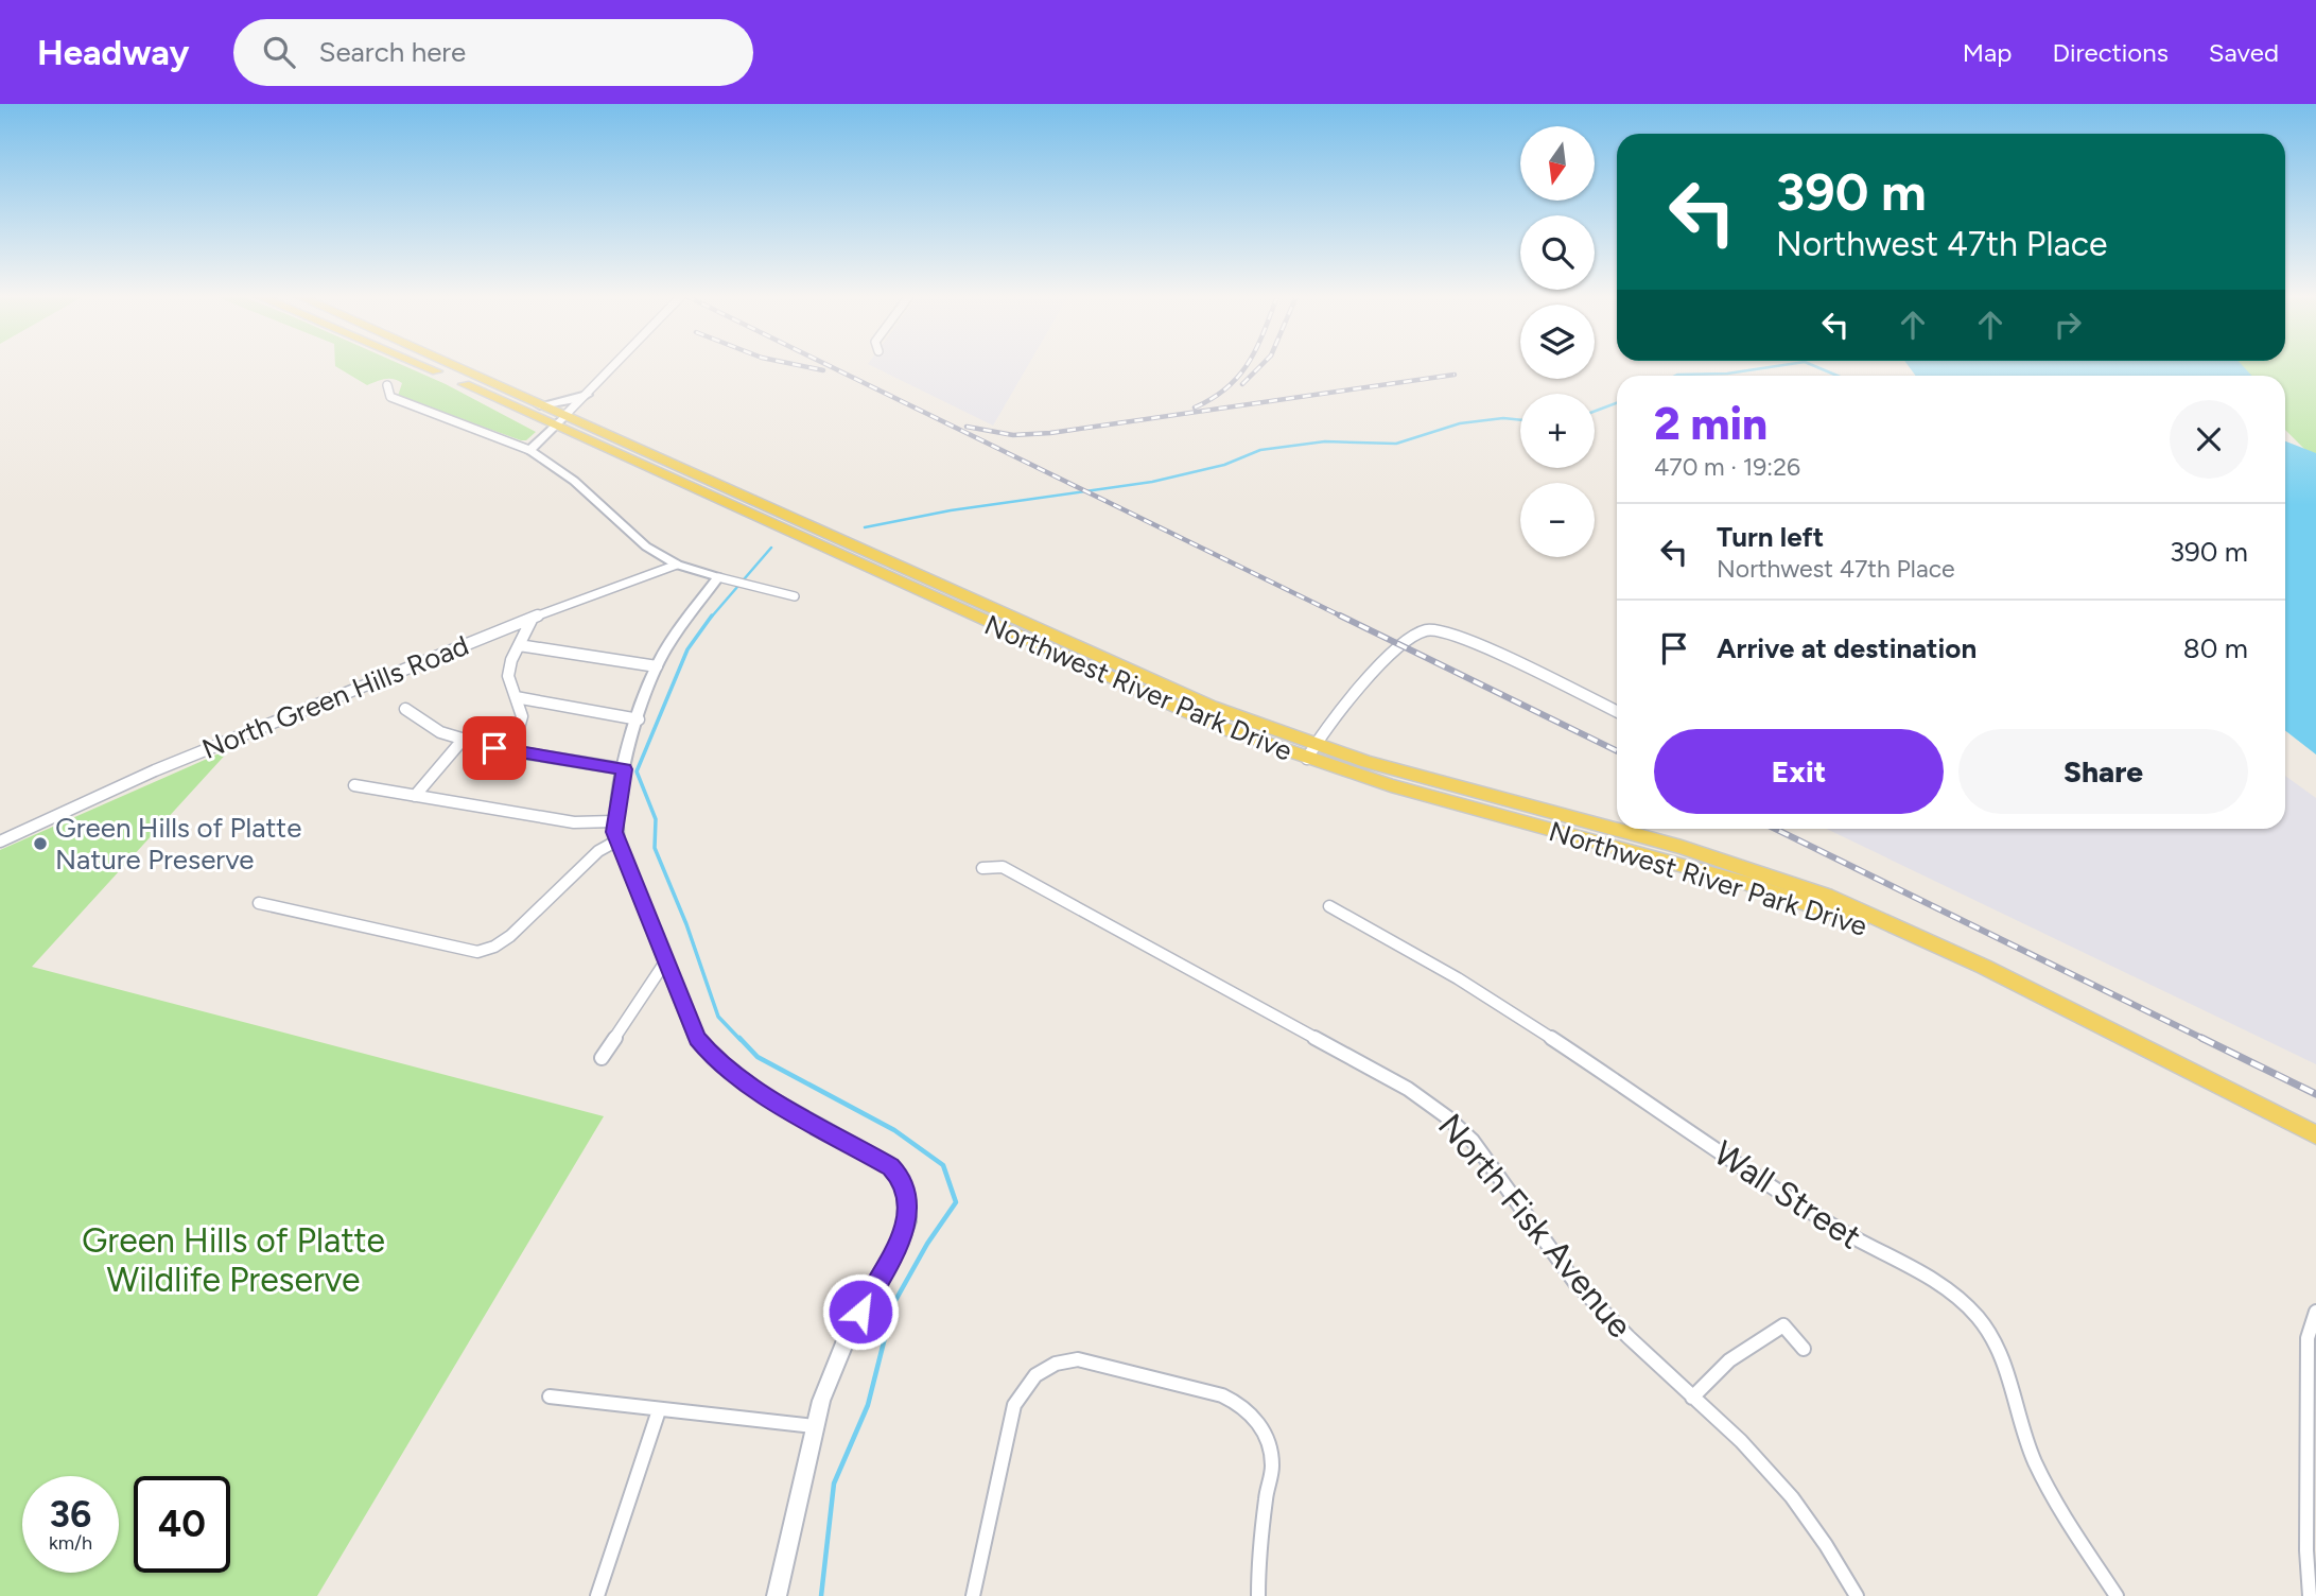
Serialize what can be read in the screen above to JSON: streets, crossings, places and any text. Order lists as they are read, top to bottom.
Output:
{
  "streets": {
    "main road": ["Northwest River Park Drive"],
    "street": ["North Green Hills Road", "Wall Street", "North Fisk Avenue"]
  },
  "parks": ["Green Hills of Platte Wildlife Preserve"],
  "places": ["Green Hills of Platte Nature Preserve"],
  "north": "bottom",
  "page": {
    "header": "Headway",
    "search": "Search here",
    "nav": ["Map", "Directions", "Saved"],
    "map_buttons": ["+", "−"],
    "turn": ["390 m", "Northwest 47th Place"],
    "heading": ["2 min", "470 m · 19:26"],
    "list": [
      {
        "name": "Turn left",
        "note": "Northwest 47th Place",
        "value": "390 m"
      },
      {
        "name": "Arrive at destination",
        "value": "80 m"
      }
    ],
    "buttons": ["Exit", "Share"],
    "speed": "36 km/h",
    "limit": "40"
  }
}
